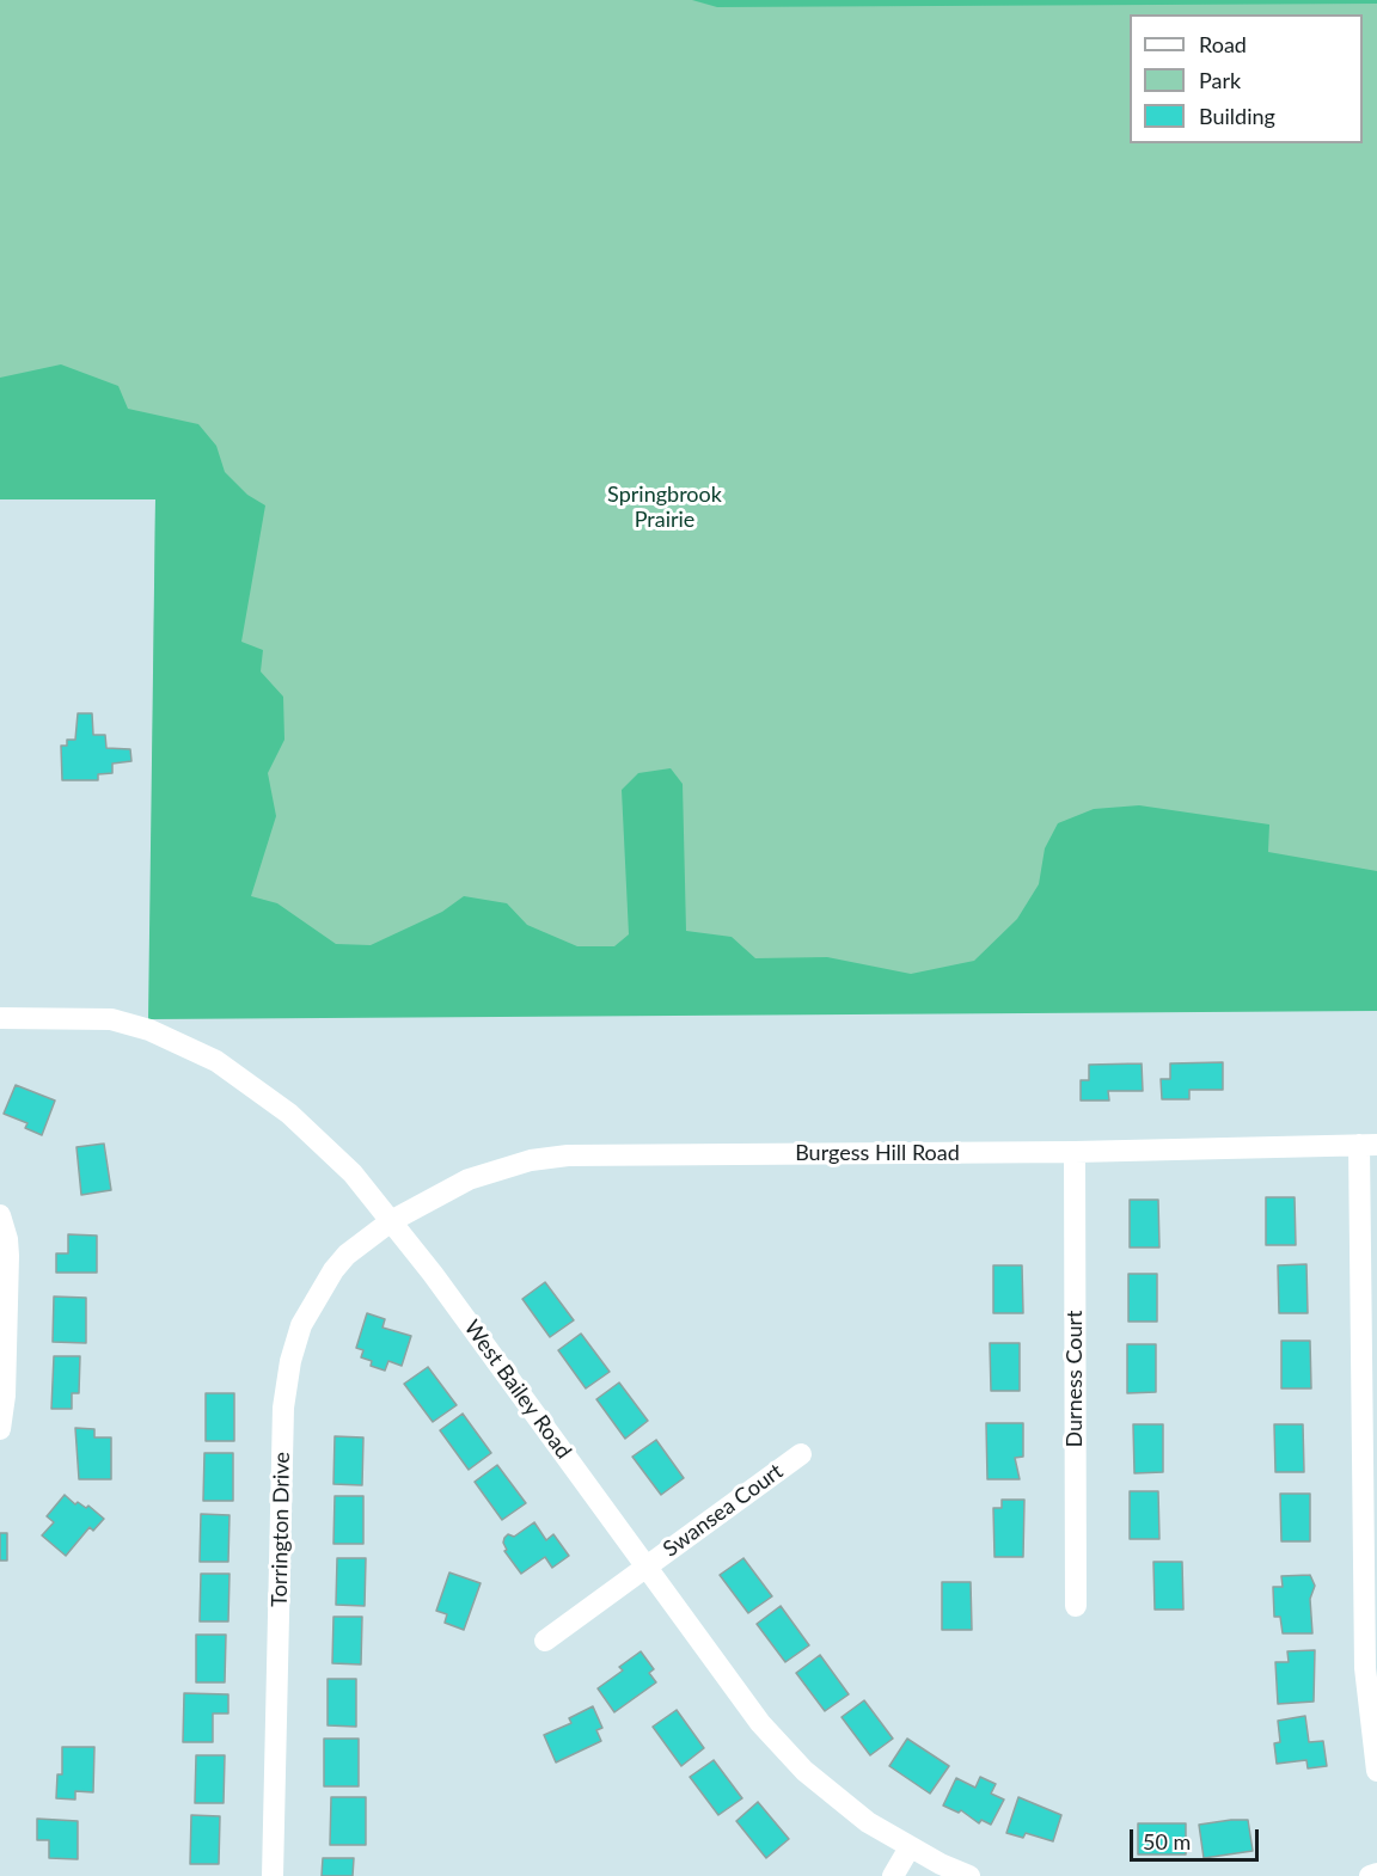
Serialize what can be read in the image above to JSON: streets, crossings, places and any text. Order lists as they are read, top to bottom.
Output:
{
  "streets": {
    "street": [
      "Burgess Hill Road",
      "Durness Court",
      "West Bailey Road",
      "Swansea Court",
      "Torrington Drive"
    ]
  },
  "crossings": [
    ["Burgess Hill Road", "Durness Court"],
    ["Burgess Hill Road", "West Bailey Road"],
    ["Burgess Hill Road", "Torrington Drive"],
    ["West Bailey Road", "Swansea Court"],
    ["West Bailey Road", "Torrington Drive"]
  ],
  "parks": ["Springbrook Prairie"],
  "legend": ["Road", "Park", "Building"],
  "scale_bar": "50 m"
}
